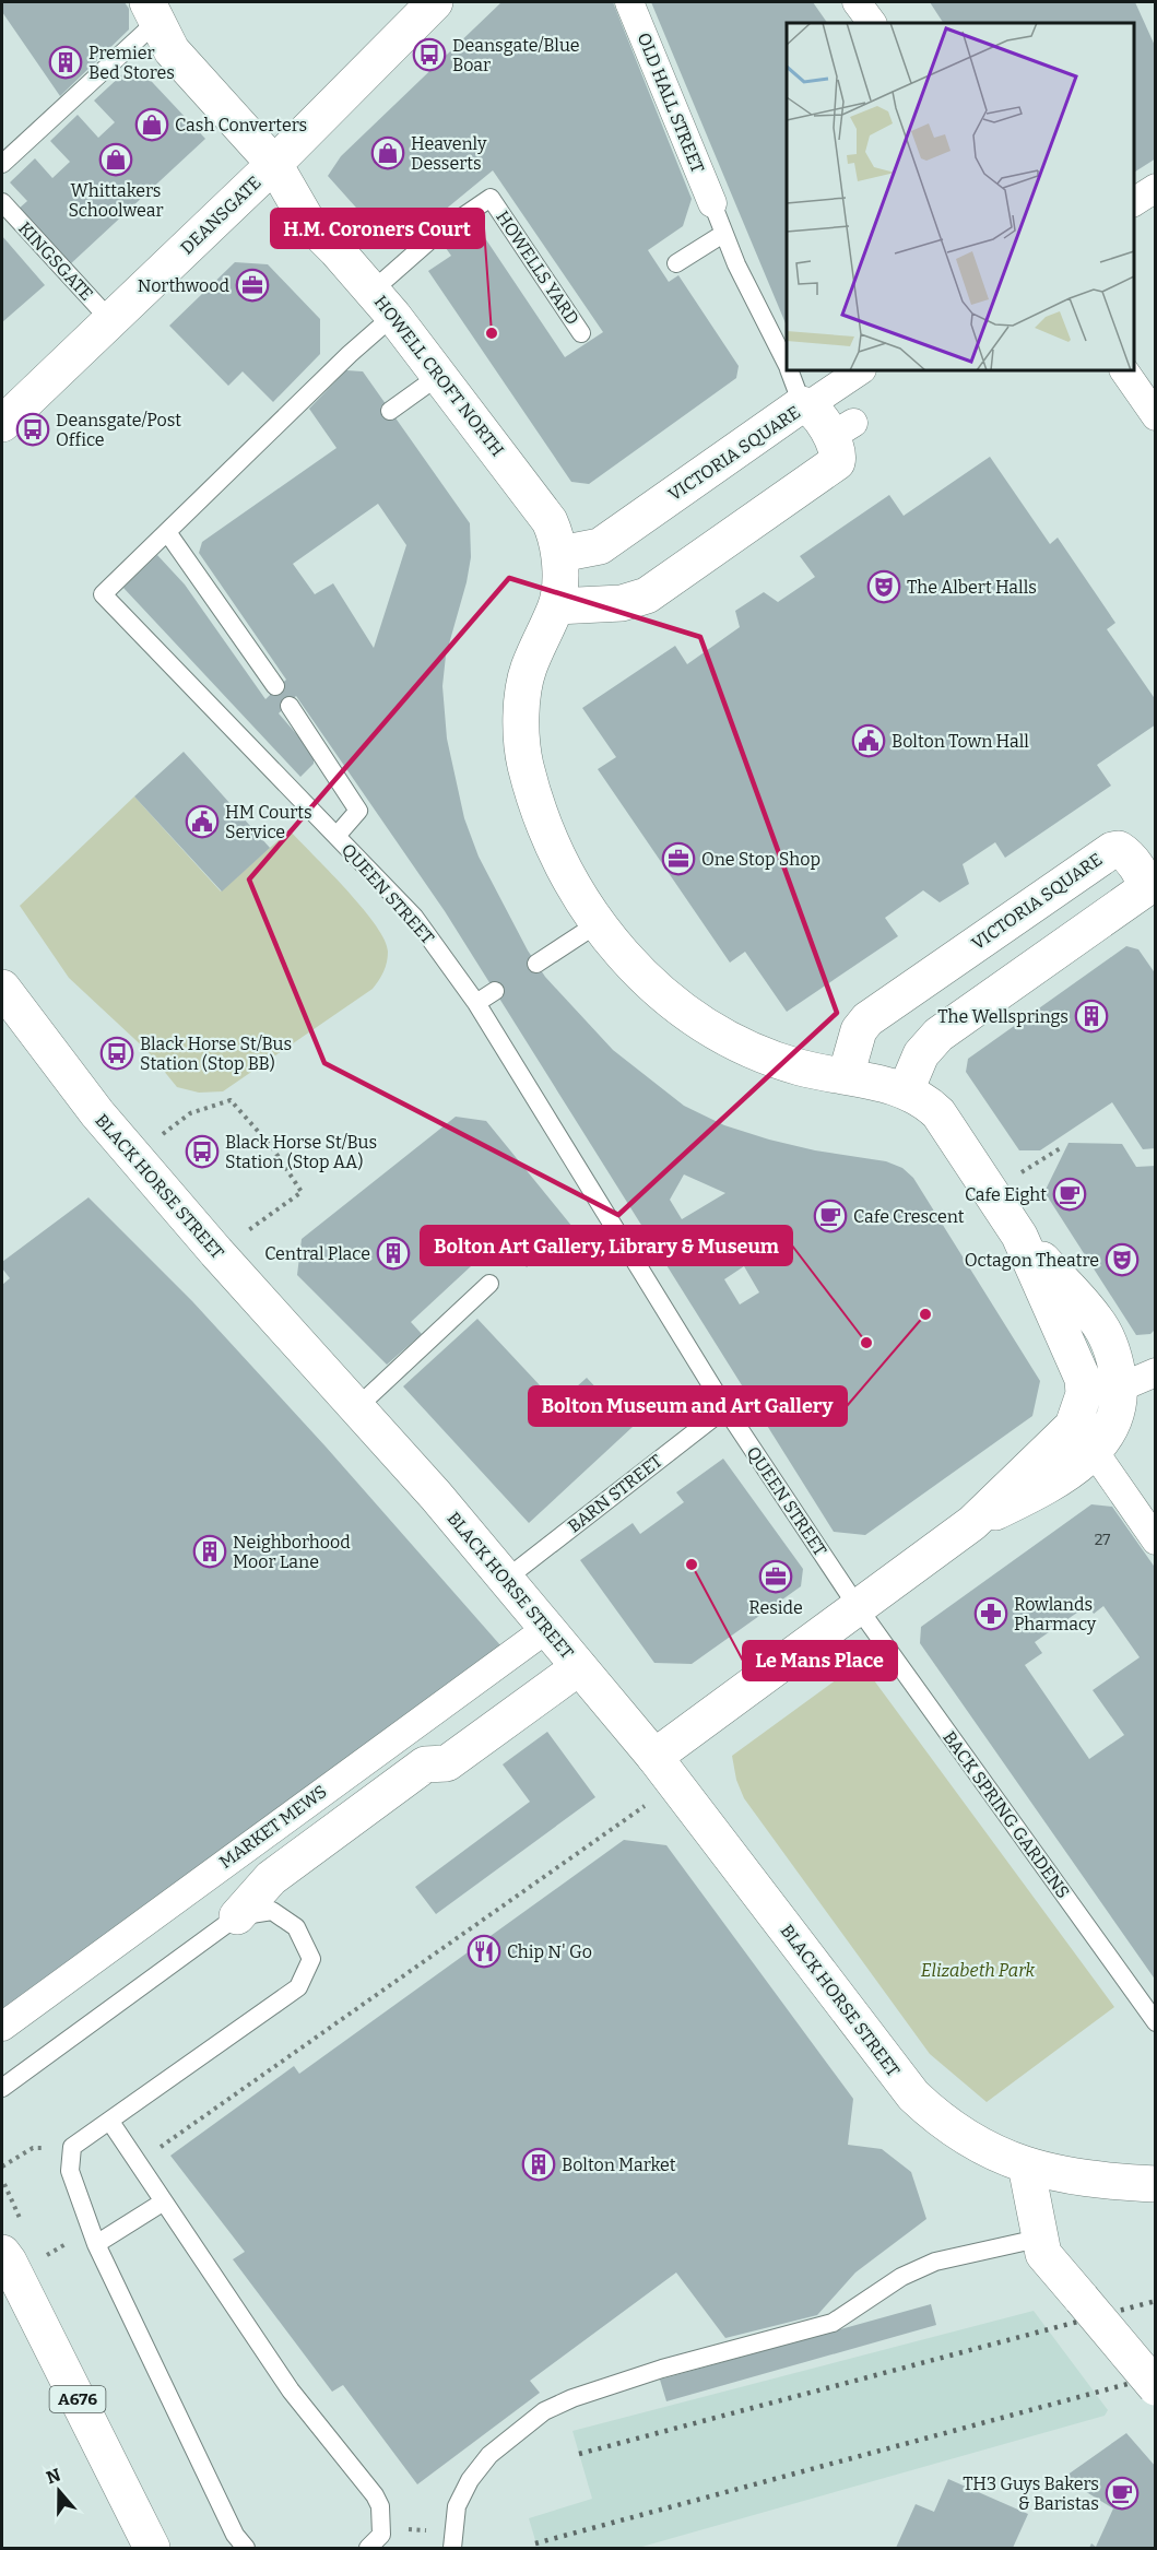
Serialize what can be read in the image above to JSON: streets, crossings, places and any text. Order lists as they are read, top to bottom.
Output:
{
  "streets": {
    "street": [
      "OLD HALL STREET",
      "DEANSGATE",
      "HOWELL CROFT NORTH",
      "VICTORIA SQUARE",
      "BLACK HORSE STREET",
      "MARKET MEWS",
      "A676"
    ],
    "lane": [
      "KINGSGATE",
      "HOWELLS YARD",
      "QUEEN STREET",
      "BARN STREET",
      "BACK SPRING GARDENS"
    ]
  },
  "crossings": [
    ["DEANSGATE", "KINGSGATE"],
    ["DEANSGATE", "HOWELL CROFT NORTH"],
    ["HOWELLS YARD", "HOWELL CROFT NORTH"],
    ["HOWELLS YARD", "QUEEN STREET"],
    ["HOWELL CROFT NORTH", "VICTORIA SQUARE"],
    ["HOWELL CROFT NORTH", "QUEEN STREET"],
    ["QUEEN STREET", "BARN STREET"],
    ["QUEEN STREET", "BACK SPRING GARDENS"],
    ["BLACK HORSE STREET", "BARN STREET"],
    ["BLACK HORSE STREET", "MARKET MEWS"]
  ],
  "parks": ["Elizabeth Park"],
  "places": {
    "bus stop": [
      "Deansgate/Blue Boar",
      "Deansgate/Post Office",
      "Black Horse St/Bus Station (Stop BB)",
      "Black Horse St/Bus Station (Stop AA)"
    ],
    "building": [
      "Premier Bed Stores",
      "The Wellsprings",
      "Central Place",
      "Neighborhood Moor Lane",
      "Bolton Market"
    ],
    "shop": ["Cash Converters", "Heavenly Desserts", "Whittakers Schoolwear"],
    "office": ["Northwood", "One Stop Shop", "Reside"],
    "other": [
      "H.M. Coroners Court",
      "Bolton Museum and Art Gallery",
      "Bolton Art Gallery, Library & Museum",
      "Le Mans Place"
    ],
    "theatre": ["The Albert Halls", "Octagon Theatre"],
    "public building": ["Bolton Town Hall", "HM Courts Service"],
    "cafe": ["Cafe Eight", "Cafe Crescent", "TH3 Guys Bakers & Baristas"],
    "pharmacy": ["Rowlands Pharmacy"],
    "restaurant": ["Chip N' Go"]
  },
  "house_numbers": ["27"],
  "north": "top"
}
